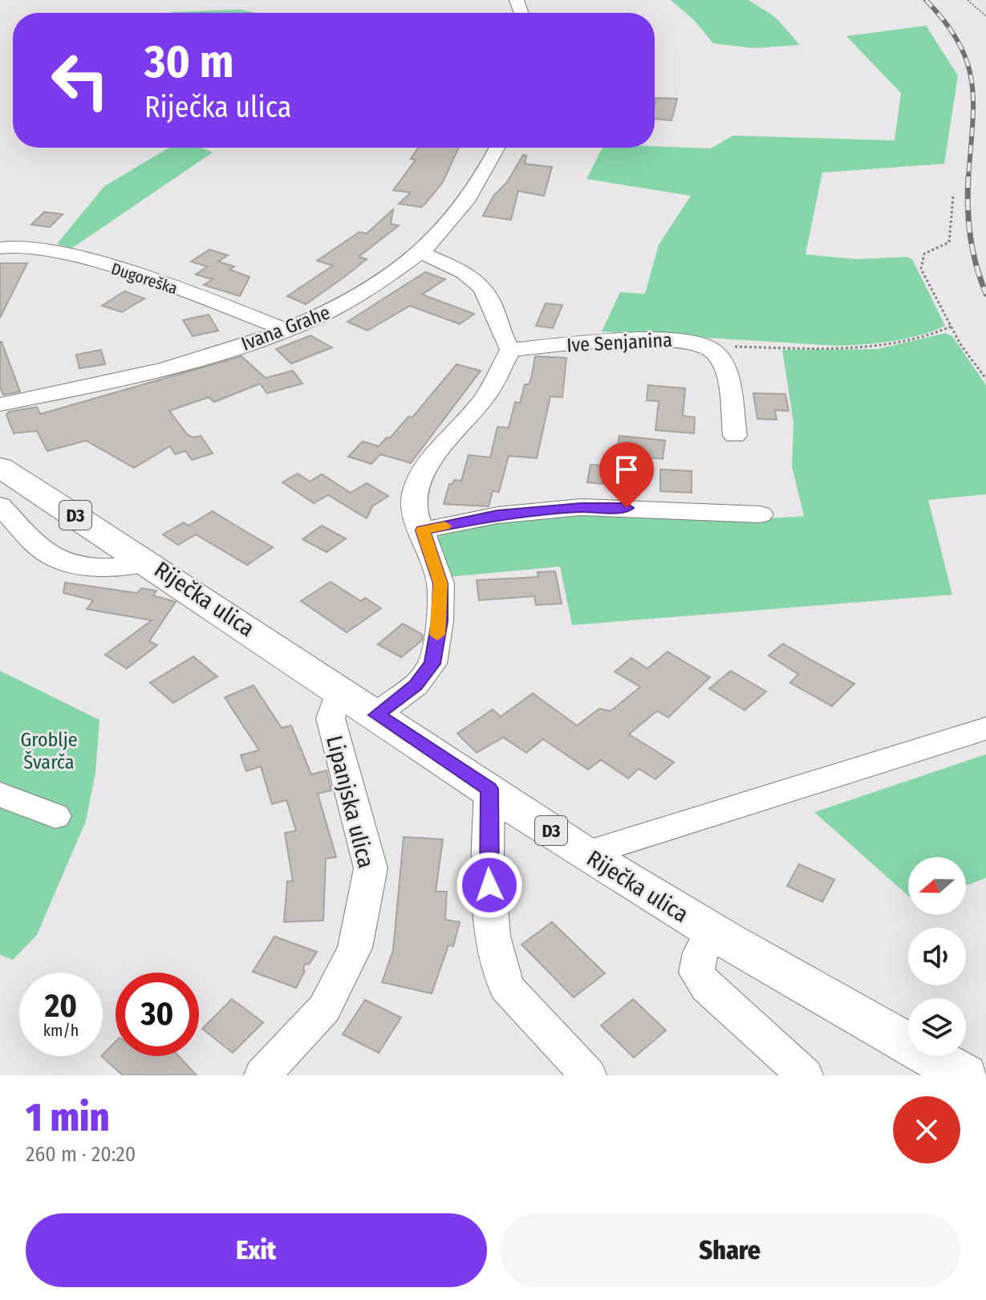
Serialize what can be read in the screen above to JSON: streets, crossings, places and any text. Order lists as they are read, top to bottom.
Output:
{
  "streets": {
    "main road": ["D3", "Riječka ulica"],
    "street": [
      "Dugoreška",
      "Ivana Grahe",
      "Ive Senjanina",
      "Lipanjska ulica"
    ]
  },
  "crossings": [
    ["Dugoreška", "Ivana Grahe"],
    ["Riječka ulica", "Lipanjska ulica"]
  ],
  "parks": ["Groblje Švarča"],
  "north": "left",
  "page": {
    "turn": ["30 m", "Riječka ulica"],
    "speed": "20 km/h",
    "limit": "30",
    "heading": ["1 min", "260 m · 20:20"],
    "buttons": ["Exit", "Share"]
  }
}
